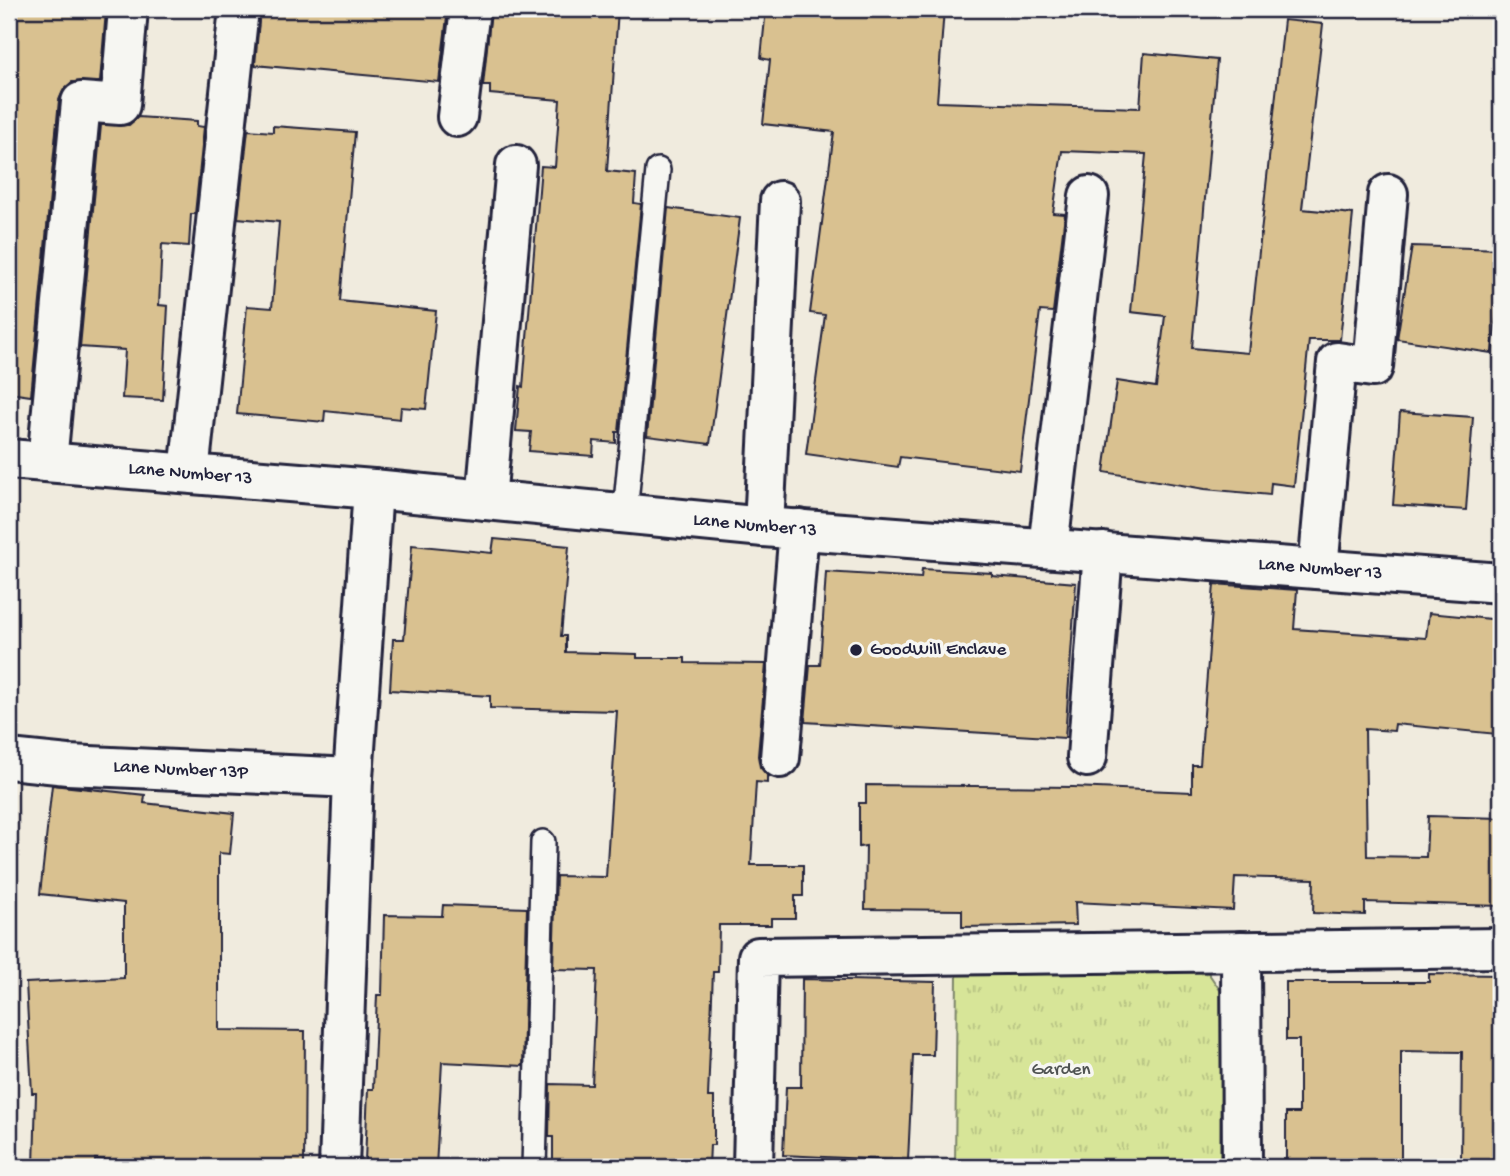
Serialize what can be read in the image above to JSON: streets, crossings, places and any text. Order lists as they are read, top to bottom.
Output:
{
  "streets": {
    "street": ["Lane Number 13", "Lane Number 13P"]
  },
  "parks": ["Garden"],
  "places": ["GoodWill Enclave"]
}
